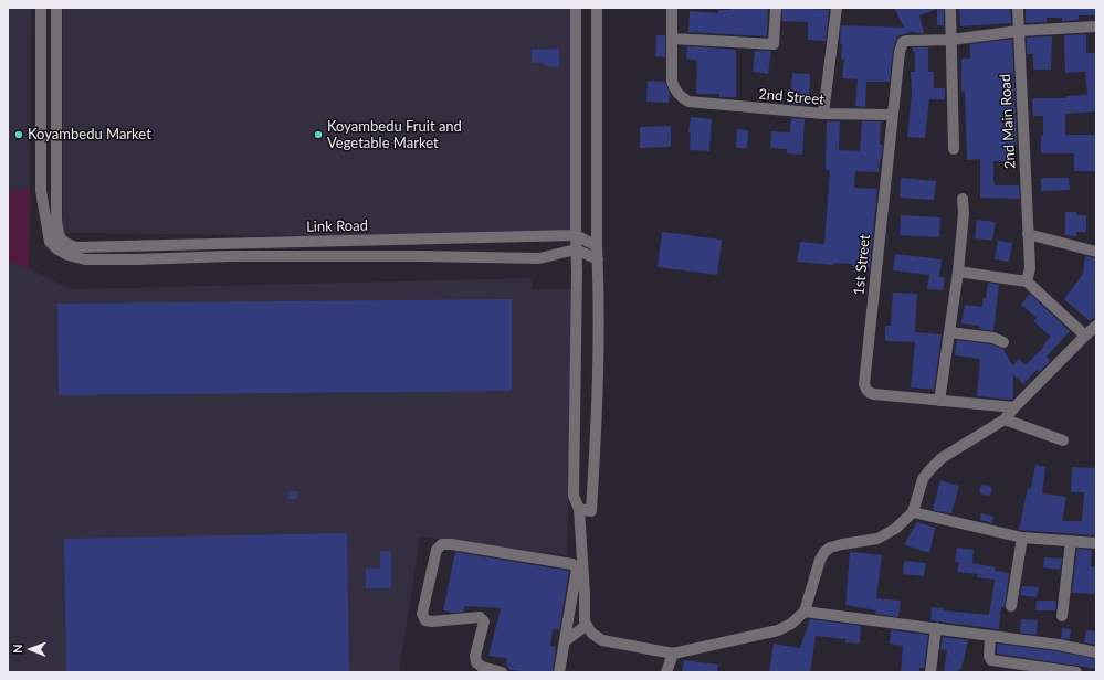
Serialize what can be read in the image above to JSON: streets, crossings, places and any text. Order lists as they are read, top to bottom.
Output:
{
  "streets": {
    "street": [
      "2nd Street",
      "2nd Main Road",
      "Link Road",
      "1st Street"
    ]
  },
  "crossings": [
    ["2nd Street", "1st Street"]
  ],
  "places": ["Koyambedu Market", "Koyambedu Fruit and Vegetable Market"],
  "north": "left"
}
